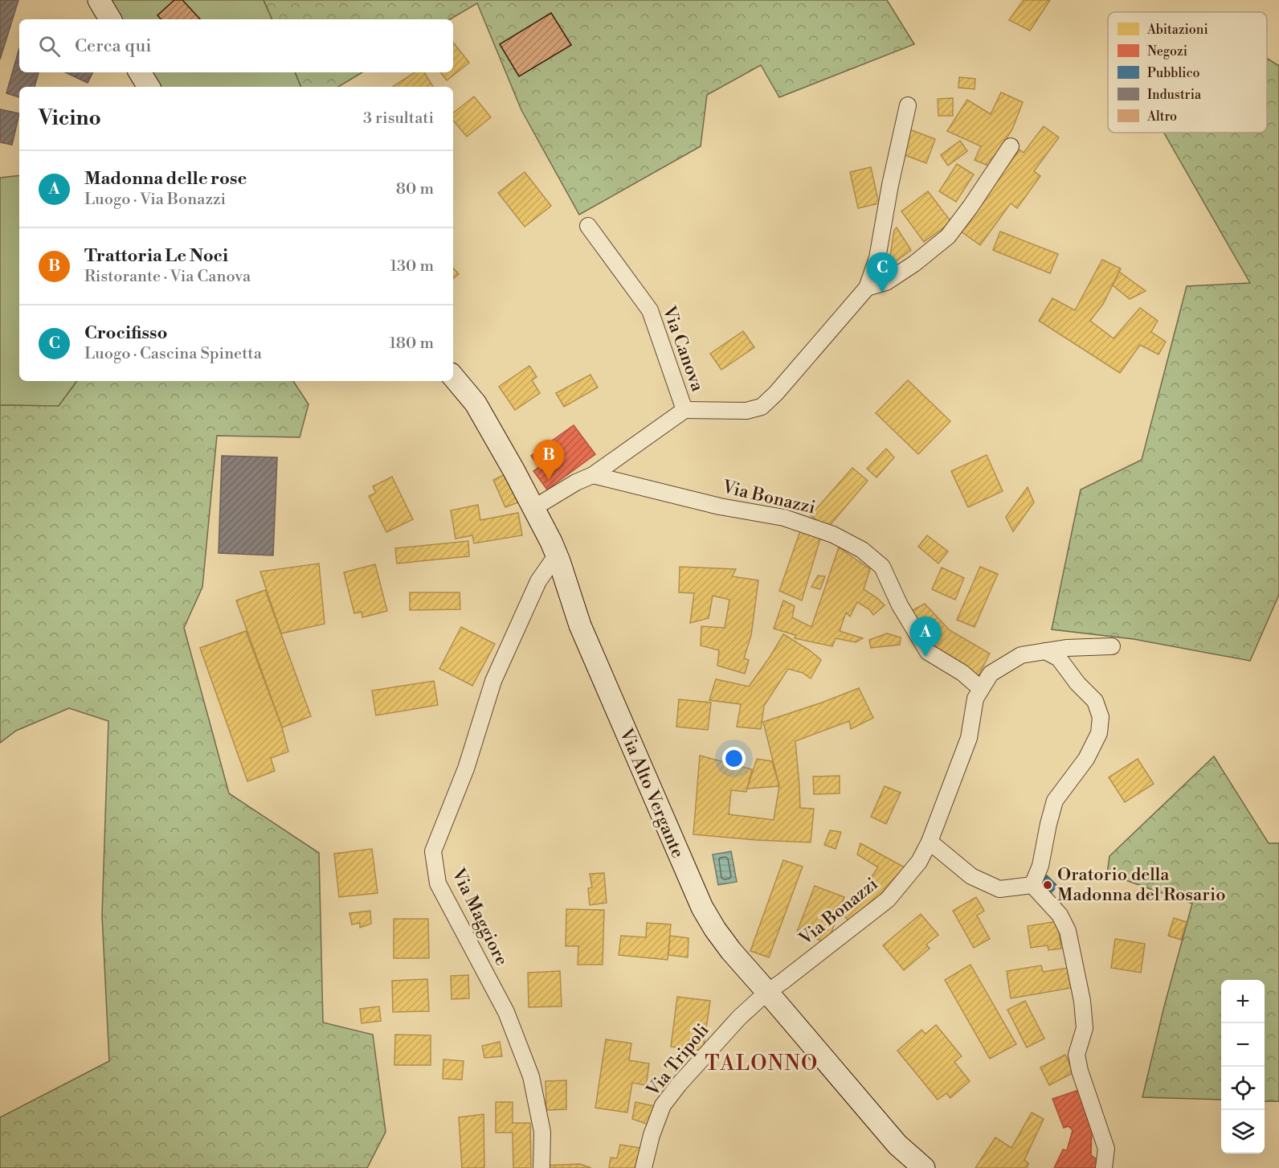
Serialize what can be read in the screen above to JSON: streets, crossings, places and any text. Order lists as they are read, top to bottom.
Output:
{
  "streets": {
    "main road": ["Via Alto Vergante"],
    "street": [
      "Via Canova",
      "Via Bonazzi",
      "Via Maggiore",
      "Via Tripoli"
    ]
  },
  "crossings": [
    ["Via Canova", "Via Bonazzi"],
    ["Via Canova", "Via Alto Vergante"],
    ["Via Bonazzi", "Via Alto Vergante"],
    ["Via Bonazzi", "Via Tripoli"],
    ["Via Alto Vergante", "Via Maggiore"],
    ["Via Alto Vergante", "Via Tripoli"]
  ],
  "districts": ["TALONNO"],
  "places": ["Oratorio della Madonna del Rosario"],
  "legend": [
    "Abitazioni",
    "Negozi",
    "Pubblico",
    "Industria",
    "Altro"
  ],
  "page": {
    "search": "Cerca qui",
    "heading": ["Vicino", "3 risultati"],
    "list": [
      {
        "mark": "A",
        "name": "Madonna delle rose",
        "note": "Luogo · Via Bonazzi",
        "value": "80 m"
      },
      {
        "mark": "B",
        "name": "Trattoria Le Noci",
        "note": "Ristorante · Via Canova",
        "value": "130 m"
      },
      {
        "mark": "C",
        "name": "Crocifisso",
        "note": "Luogo · Cascina Spinetta",
        "value": "180 m"
      }
    ],
    "pins": ["C", "B", "A"],
    "map_buttons": ["+", "−"]
  }
}
